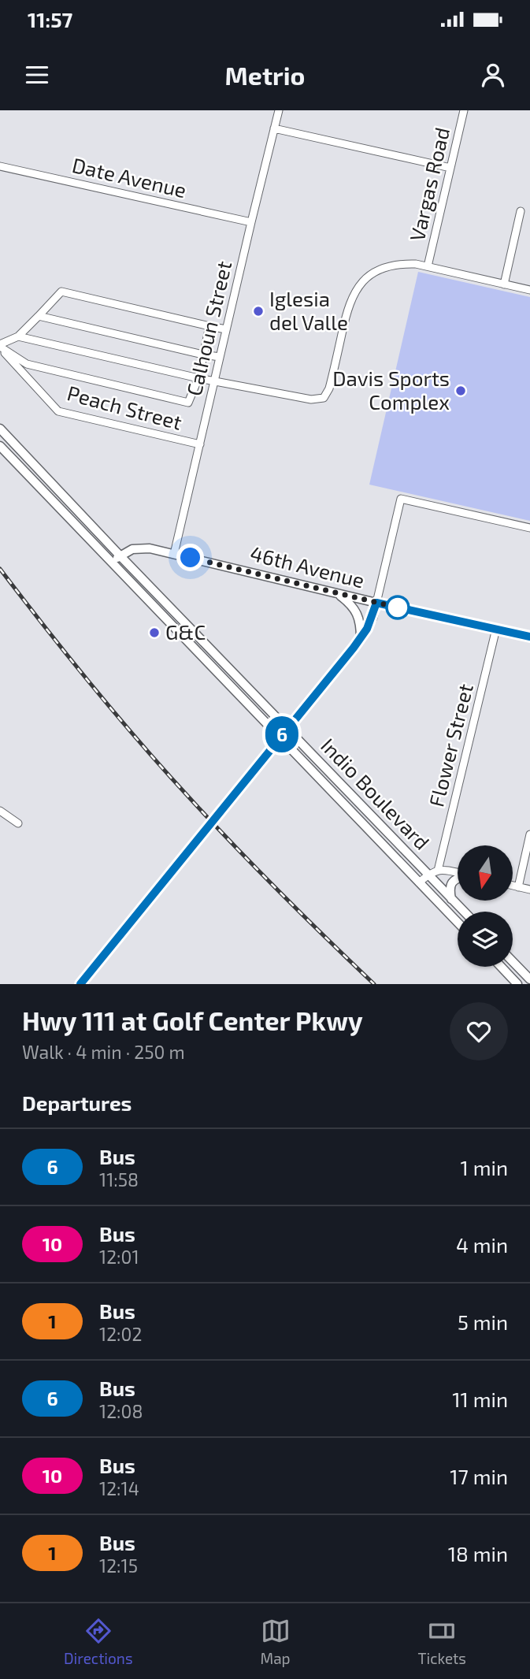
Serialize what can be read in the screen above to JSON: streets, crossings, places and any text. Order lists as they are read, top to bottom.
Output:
{
  "streets": {
    "main road": ["46th Avenue", "Indio Boulevard"],
    "street": [
      "Date Avenue",
      "Vargas Road",
      "Calhoun Street",
      "Peach Street",
      "Flower Street"
    ]
  },
  "crossings": [
    ["Date Avenue", "Calhoun Street"],
    ["Calhoun Street", "Peach Street"],
    ["Calhoun Street", "46th Avenue"],
    ["46th Avenue", "Flower Street"],
    ["46th Avenue", "Indio Boulevard"]
  ],
  "places": ["Iglesia del Valle", "Davis Sports Complex", "G&C"],
  "lines": ["bus line 6"],
  "north": "bottom",
  "page": {
    "status": "11:57",
    "header": "Metrio",
    "on_map": "6",
    "heading": [
      ["Hwy 111 at Golf Center Pkwy", "Walk · 4 min · 250 m"],
      "Departures"
    ],
    "list": [
      {
        "mark": "6",
        "name": "Bus",
        "note": "11:58",
        "value": "1 min"
      },
      {
        "mark": "10",
        "name": "Bus",
        "note": "12:01",
        "value": "4 min"
      },
      {
        "mark": "1",
        "name": "Bus",
        "note": "12:02",
        "value": "5 min"
      },
      {
        "mark": "6",
        "name": "Bus",
        "note": "12:08",
        "value": "11 min"
      },
      {
        "mark": "10",
        "name": "Bus",
        "note": "12:14",
        "value": "17 min"
      },
      {
        "mark": "1",
        "name": "Bus",
        "note": "12:15",
        "value": "18 min"
      }
    ],
    "tabs": ["Directions", "Map", "Tickets"]
  }
}
